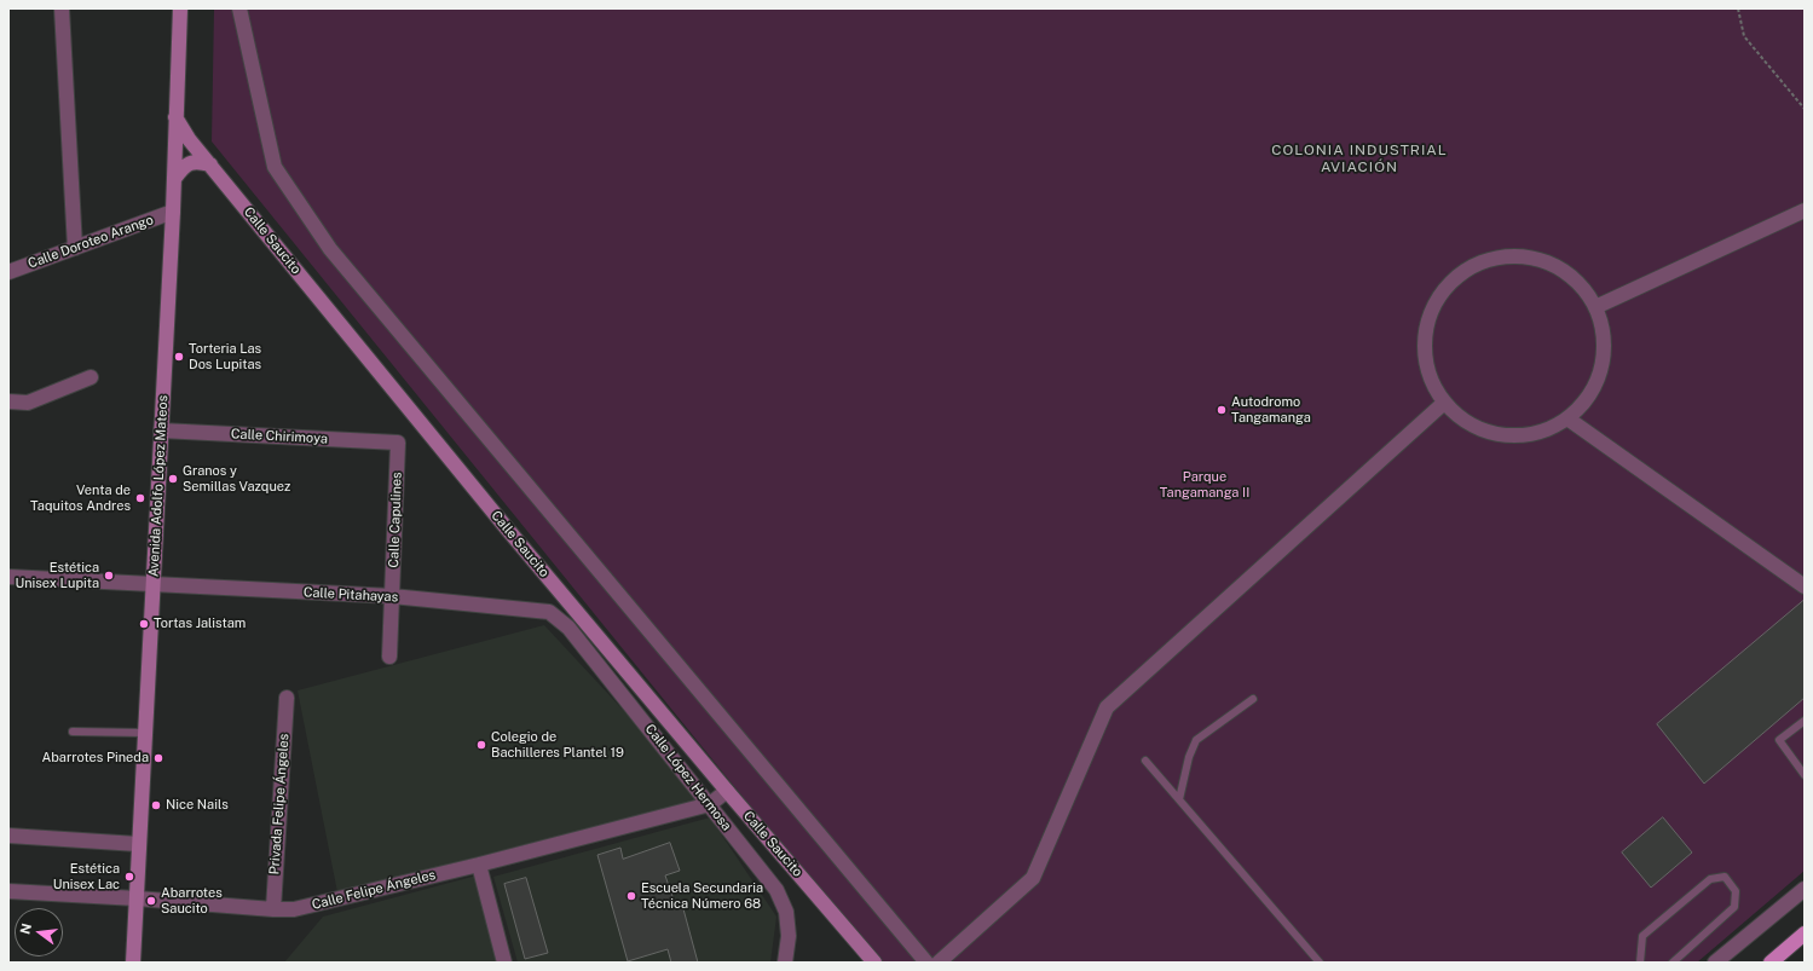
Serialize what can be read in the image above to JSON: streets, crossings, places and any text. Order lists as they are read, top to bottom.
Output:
{
  "streets": {
    "street": [
      "Calle Saucito",
      "Calle Doroteo Arango",
      "Calle Chirimoya",
      "Avenida Adolfo López Mateos",
      "Calle Capulines",
      "Calle Pitahayas",
      "Calle López Hermosa",
      "Privada Felipe Ángeles",
      "Calle Felipe Ángeles"
    ]
  },
  "crossings": [
    ["Calle Saucito", "Avenida Adolfo López Mateos"],
    ["Calle Saucito", "Calle Felipe Ángeles"],
    ["Calle Doroteo Arango", "Avenida Adolfo López Mateos"],
    ["Calle Chirimoya", "Avenida Adolfo López Mateos"],
    ["Calle Chirimoya", "Calle Capulines"],
    ["Avenida Adolfo López Mateos", "Calle Pitahayas"],
    ["Avenida Adolfo López Mateos", "Calle Felipe Ángeles"],
    ["Calle Capulines", "Calle Pitahayas"],
    ["Calle Pitahayas", "Calle López Hermosa"],
    ["Calle López Hermosa", "Calle Felipe Ángeles"],
    ["Privada Felipe Ángeles", "Calle Felipe Ángeles"]
  ],
  "districts": ["COLONIA INDUSTRIAL AVIACIÓN"],
  "parks": ["Parque Tangamanga II"],
  "places": [
    "Torteria Las Dos Lupitas",
    "Autodromo Tangamanga",
    "Granos y Semillas Vazquez",
    "Venta de Taquitos Andres",
    "Estética Unisex Lupita",
    "Tortas Jalistam",
    "Colegio de Bachilleres Plantel 19",
    "Abarrotes Pineda",
    "Nice Nails",
    "Estética Unisex Lac",
    "Escuela Secundaria Técnica Número 68",
    "Abarrotes Saucito"
  ],
  "north": "left"
}
